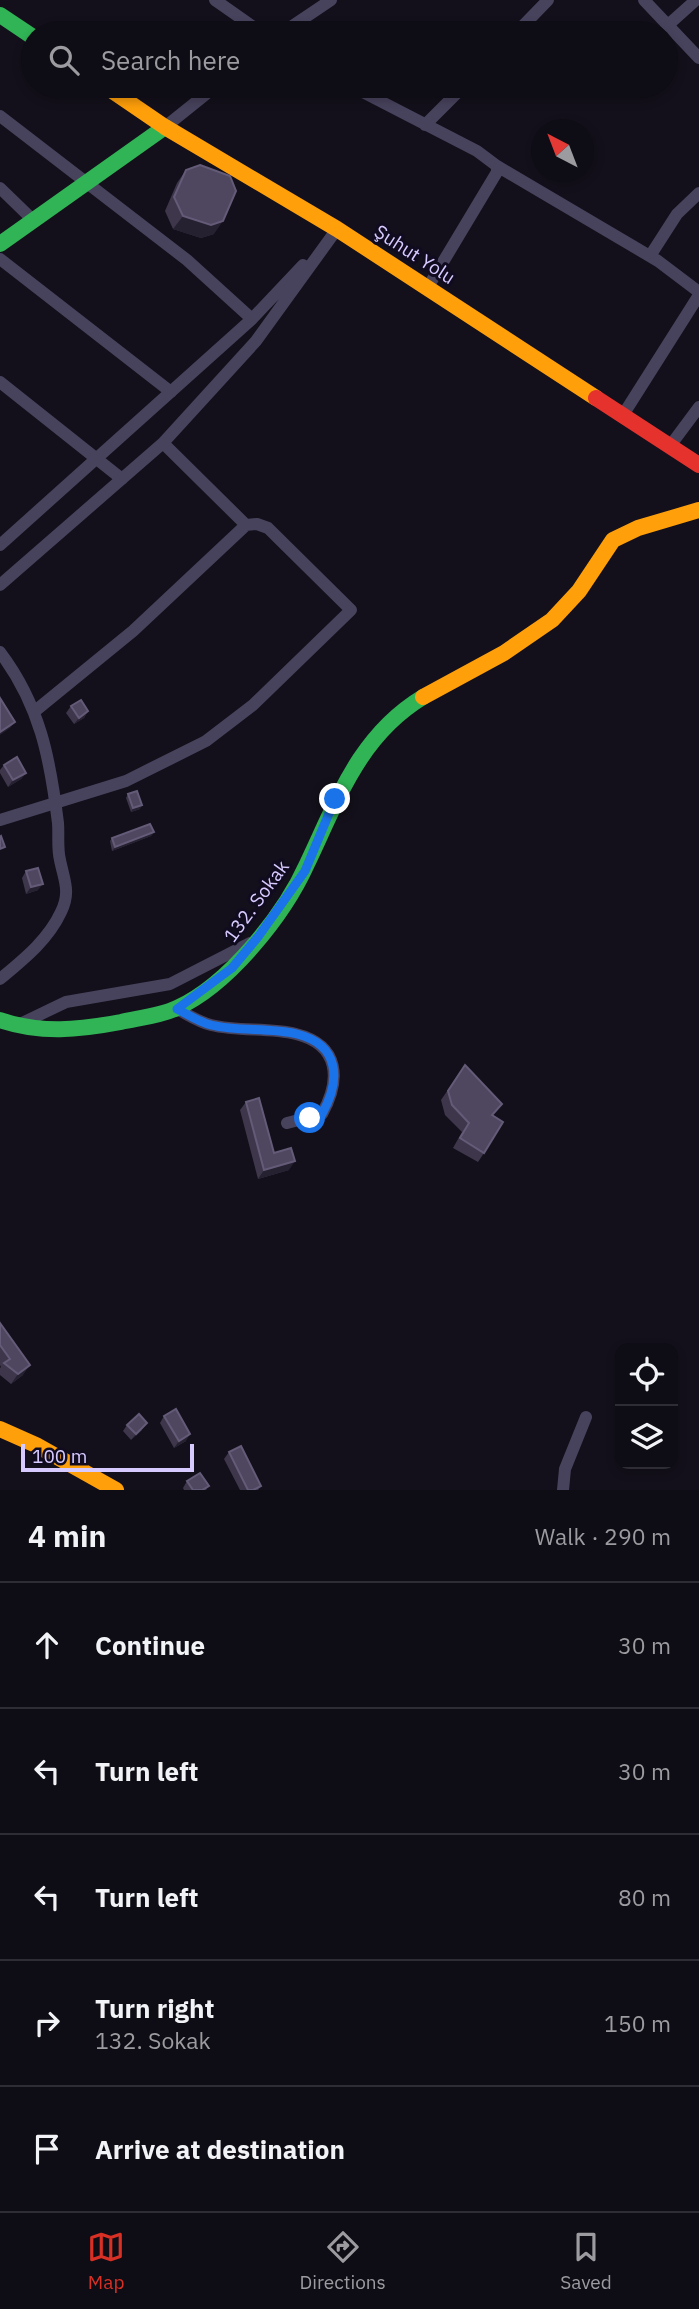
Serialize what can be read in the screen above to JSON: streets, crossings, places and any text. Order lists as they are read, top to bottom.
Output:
{
  "streets": {
    "street": ["Şuhut Yolu", "132. Sokak"]
  },
  "scale_bar": "100 m",
  "north": "top left",
  "page": {
    "search": "Search here",
    "scale": "100 m",
    "heading": ["4 min", "Walk · 290 m"],
    "list": [
      ["Continue", "30 m"],
      ["Turn left", "30 m"],
      ["Turn left", "80 m"],
      ["Turn right", "132. Sokak", "150 m"],
      "Arrive at destination"
    ],
    "nav": ["Map", "Directions", "Saved"]
  }
}
